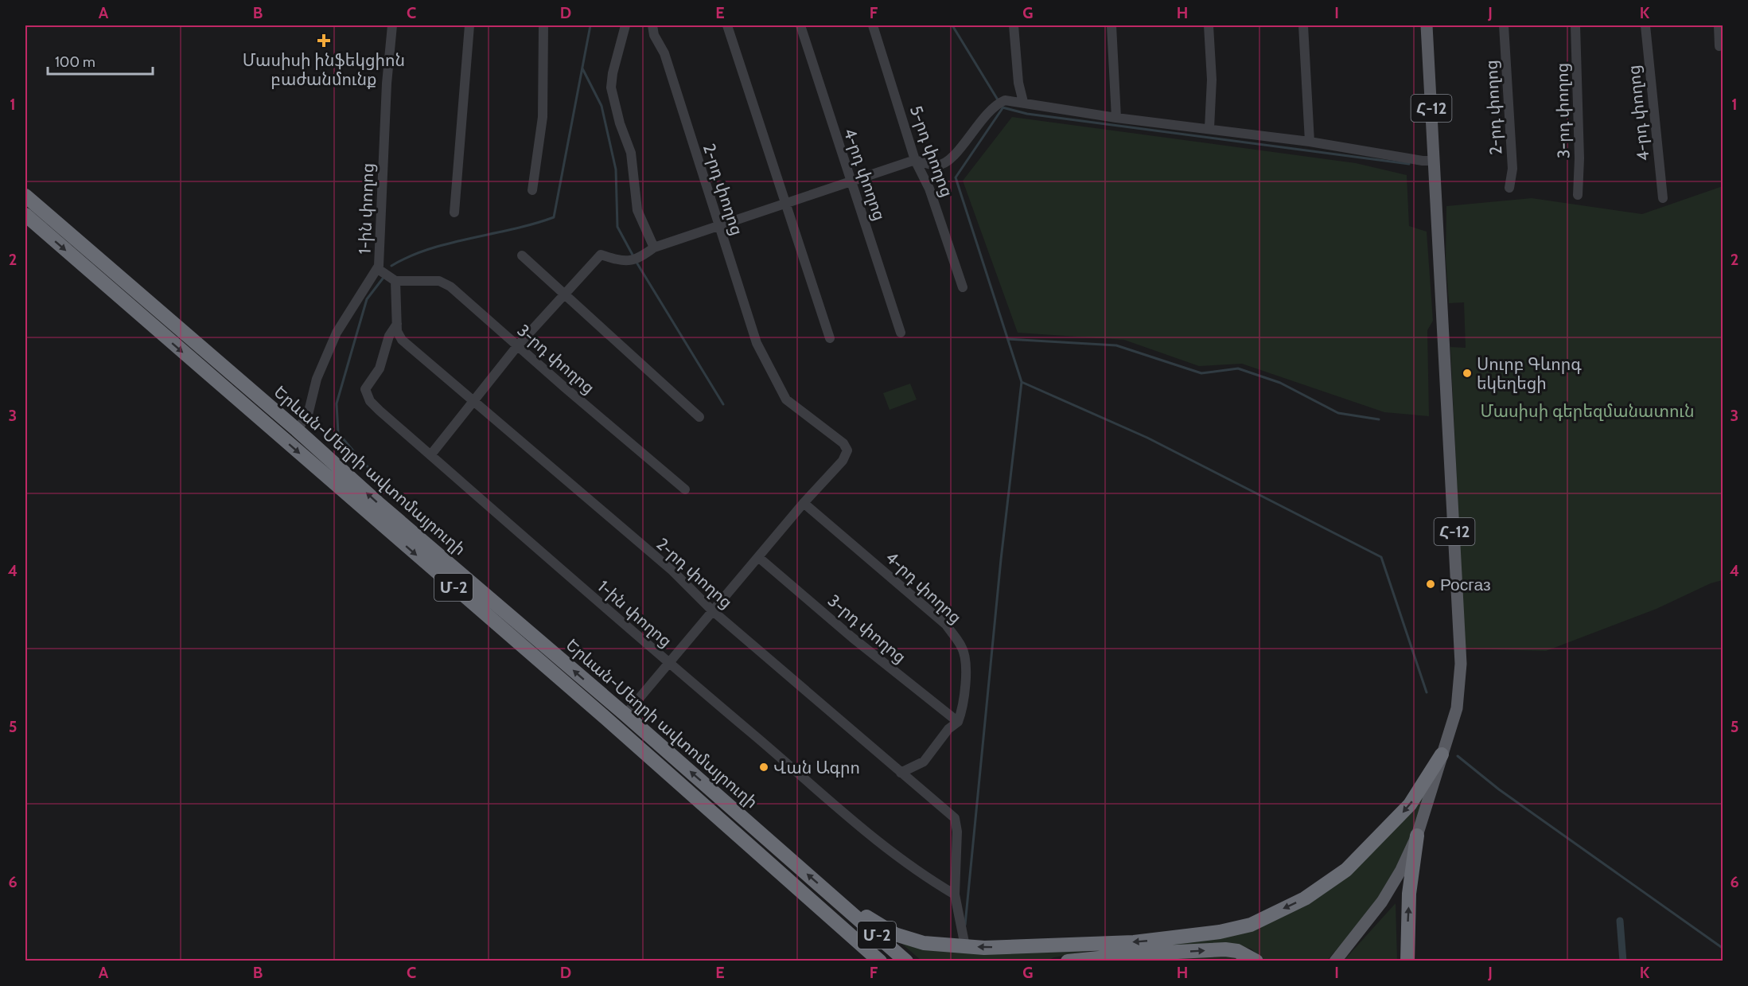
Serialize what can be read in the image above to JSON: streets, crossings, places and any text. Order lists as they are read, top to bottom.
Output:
{
  "streets": {
    "highway": ["Երևան-Մեղրի ավտոմայրուղի", "Մ-2"],
    "main road": ["Հ-12"],
    "street": [
      "2-րդ փողոց",
      "3-րդ փողոց",
      "4-րդ փողոց",
      "5-րդ փողոց",
      "1-ին փողոց"
    ]
  },
  "crossings": [
    ["2-րդ փողոց", "3-րդ փողոց"],
    ["2-րդ փողոց", "4-րդ փողոց"],
    ["2-րդ փողոց", "1-ին փողոց"],
    ["3-րդ փողոց", "4-րդ փողոց"],
    ["1-ին փողոց", "Երևան-Մեղրի ավտոմայրուղի"]
  ],
  "parks": ["Մասիսի գերեզմանատուն"],
  "places": {
    "health": ["Մասիսի ինֆեկցիոն բաժանմունք"],
    "other": ["Սուրբ Գևորգ եկեղեցի", "Росгаз", "Վան Ագրո"]
  },
  "scale_bar": "100 m",
  "grid": {
    "columns": [
      "A",
      "B",
      "C",
      "D",
      "E",
      "F",
      "G",
      "H",
      "I",
      "J",
      "K"
    ],
    "rows": [
      "1",
      "2",
      "3",
      "4",
      "5",
      "6"
    ]
  }
}
